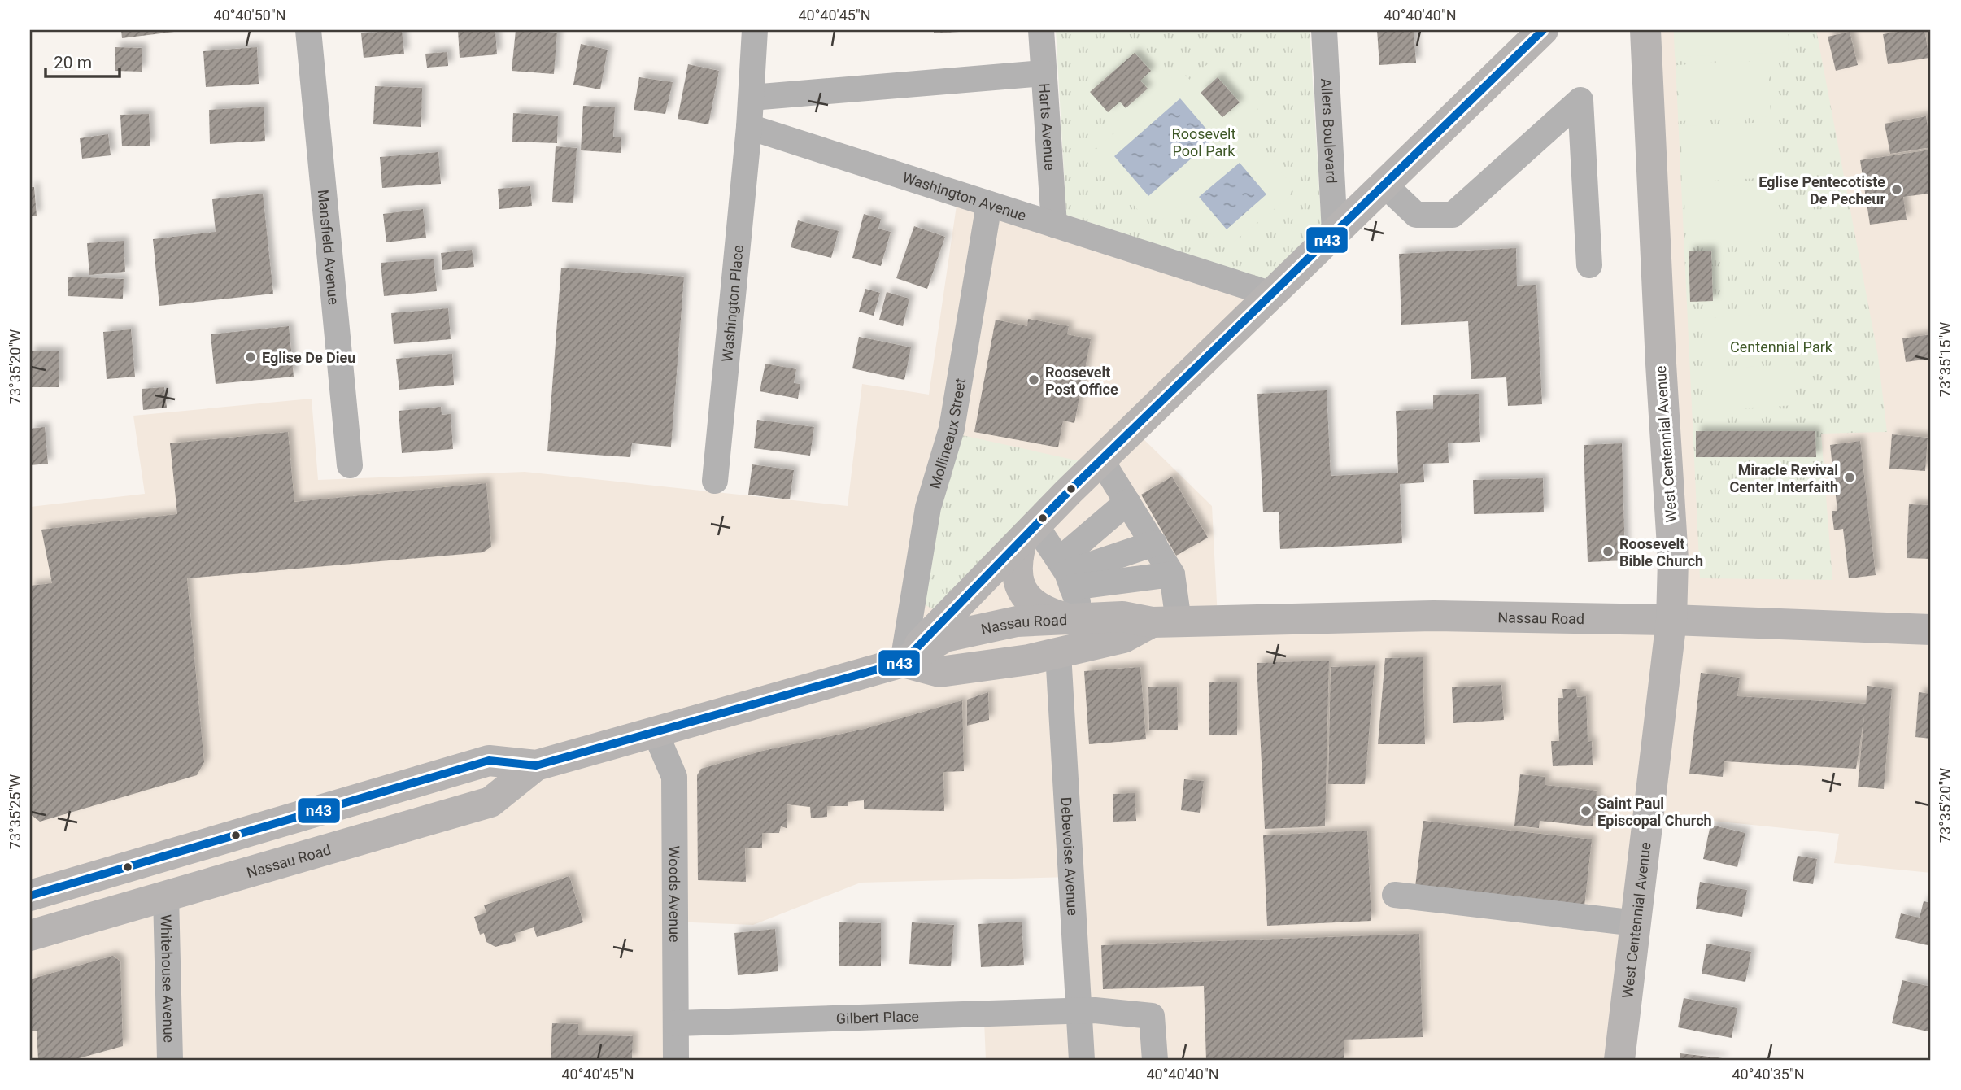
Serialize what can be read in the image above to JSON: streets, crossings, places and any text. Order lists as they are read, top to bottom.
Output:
{
  "streets": {
    "main road": ["West Centennial Avenue", "Nassau Road"],
    "street": [
      "Harts Avenue",
      "Allers Boulevard",
      "Washington Avenue",
      "Mansfield Avenue",
      "Washington Place",
      "Mollineaux Street",
      "Debevoise Avenue",
      "Woods Avenue",
      "Whitehouse Avenue",
      "Gilbert Place"
    ]
  },
  "crossings": [
    ["Harts Avenue", "Washington Avenue"],
    ["Washington Avenue", "Washington Place"],
    ["Washington Avenue", "Mollineaux Street"],
    ["Mollineaux Street", "Nassau Road"],
    ["West Centennial Avenue", "Nassau Road"],
    ["Nassau Road", "Debevoise Avenue"],
    ["Nassau Road", "Woods Avenue"],
    ["Nassau Road", "Whitehouse Avenue"],
    ["Debevoise Avenue", "Gilbert Place"],
    ["Woods Avenue", "Gilbert Place"]
  ],
  "parks": ["Roosevelt Pool Park", "Centennial Park"],
  "places": [
    "Eglise Pentecotiste De Pecheur",
    "Eglise De Dieu",
    "Roosevelt Post Office",
    "Miracle Revival Center Interfaith",
    "Roosevelt Bible Church",
    "Saint Paul Episcopal Church"
  ],
  "lines": ["transit line n43"],
  "scale_bar": "20 m",
  "coordinates": [
    "40°40'50\"N",
    "40°40'45\"N",
    "40°40'40\"N",
    "73°35'15\"W",
    "73°35'20\"W",
    "73°35'25\"W",
    "40°40'35\"N"
  ]
}
